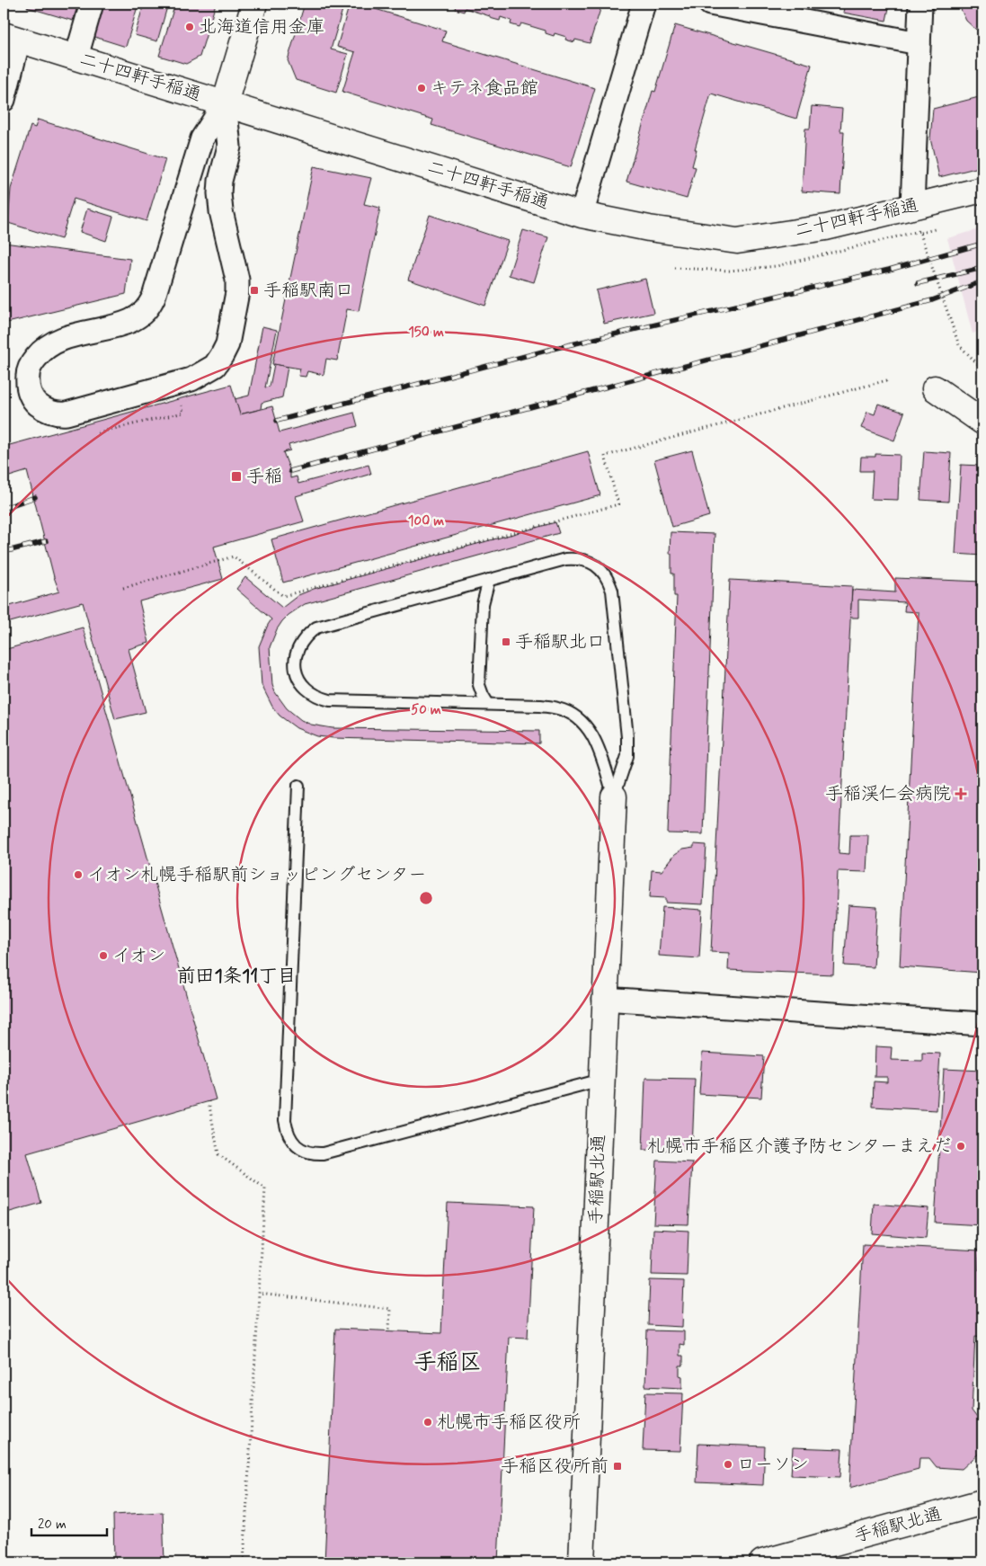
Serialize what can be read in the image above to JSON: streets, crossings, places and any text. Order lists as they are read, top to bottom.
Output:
{
  "streets": {
    "street": ["二十四軒手稲通", "手稲駅北通"]
  },
  "districts": ["前田1条11丁目", "手稲区"],
  "places": {
    "other": [
      "北海道信用金庫",
      "キテネ食品館",
      "イオン札幌手稲駅前ショッピングセンター",
      "イオン",
      "札幌市手稲区介護予防センターまえだ",
      "札幌市手稲区役所",
      "ローソン"
    ],
    "transit": [
      "手稲駅南口",
      "手稲",
      "手稲駅北口",
      "手稲区役所前"
    ],
    "health": ["手稲渓仁会病院"]
  },
  "scale_bar": "20 m",
  "rings": ["150 m", "100 m", "50 m"]
}
